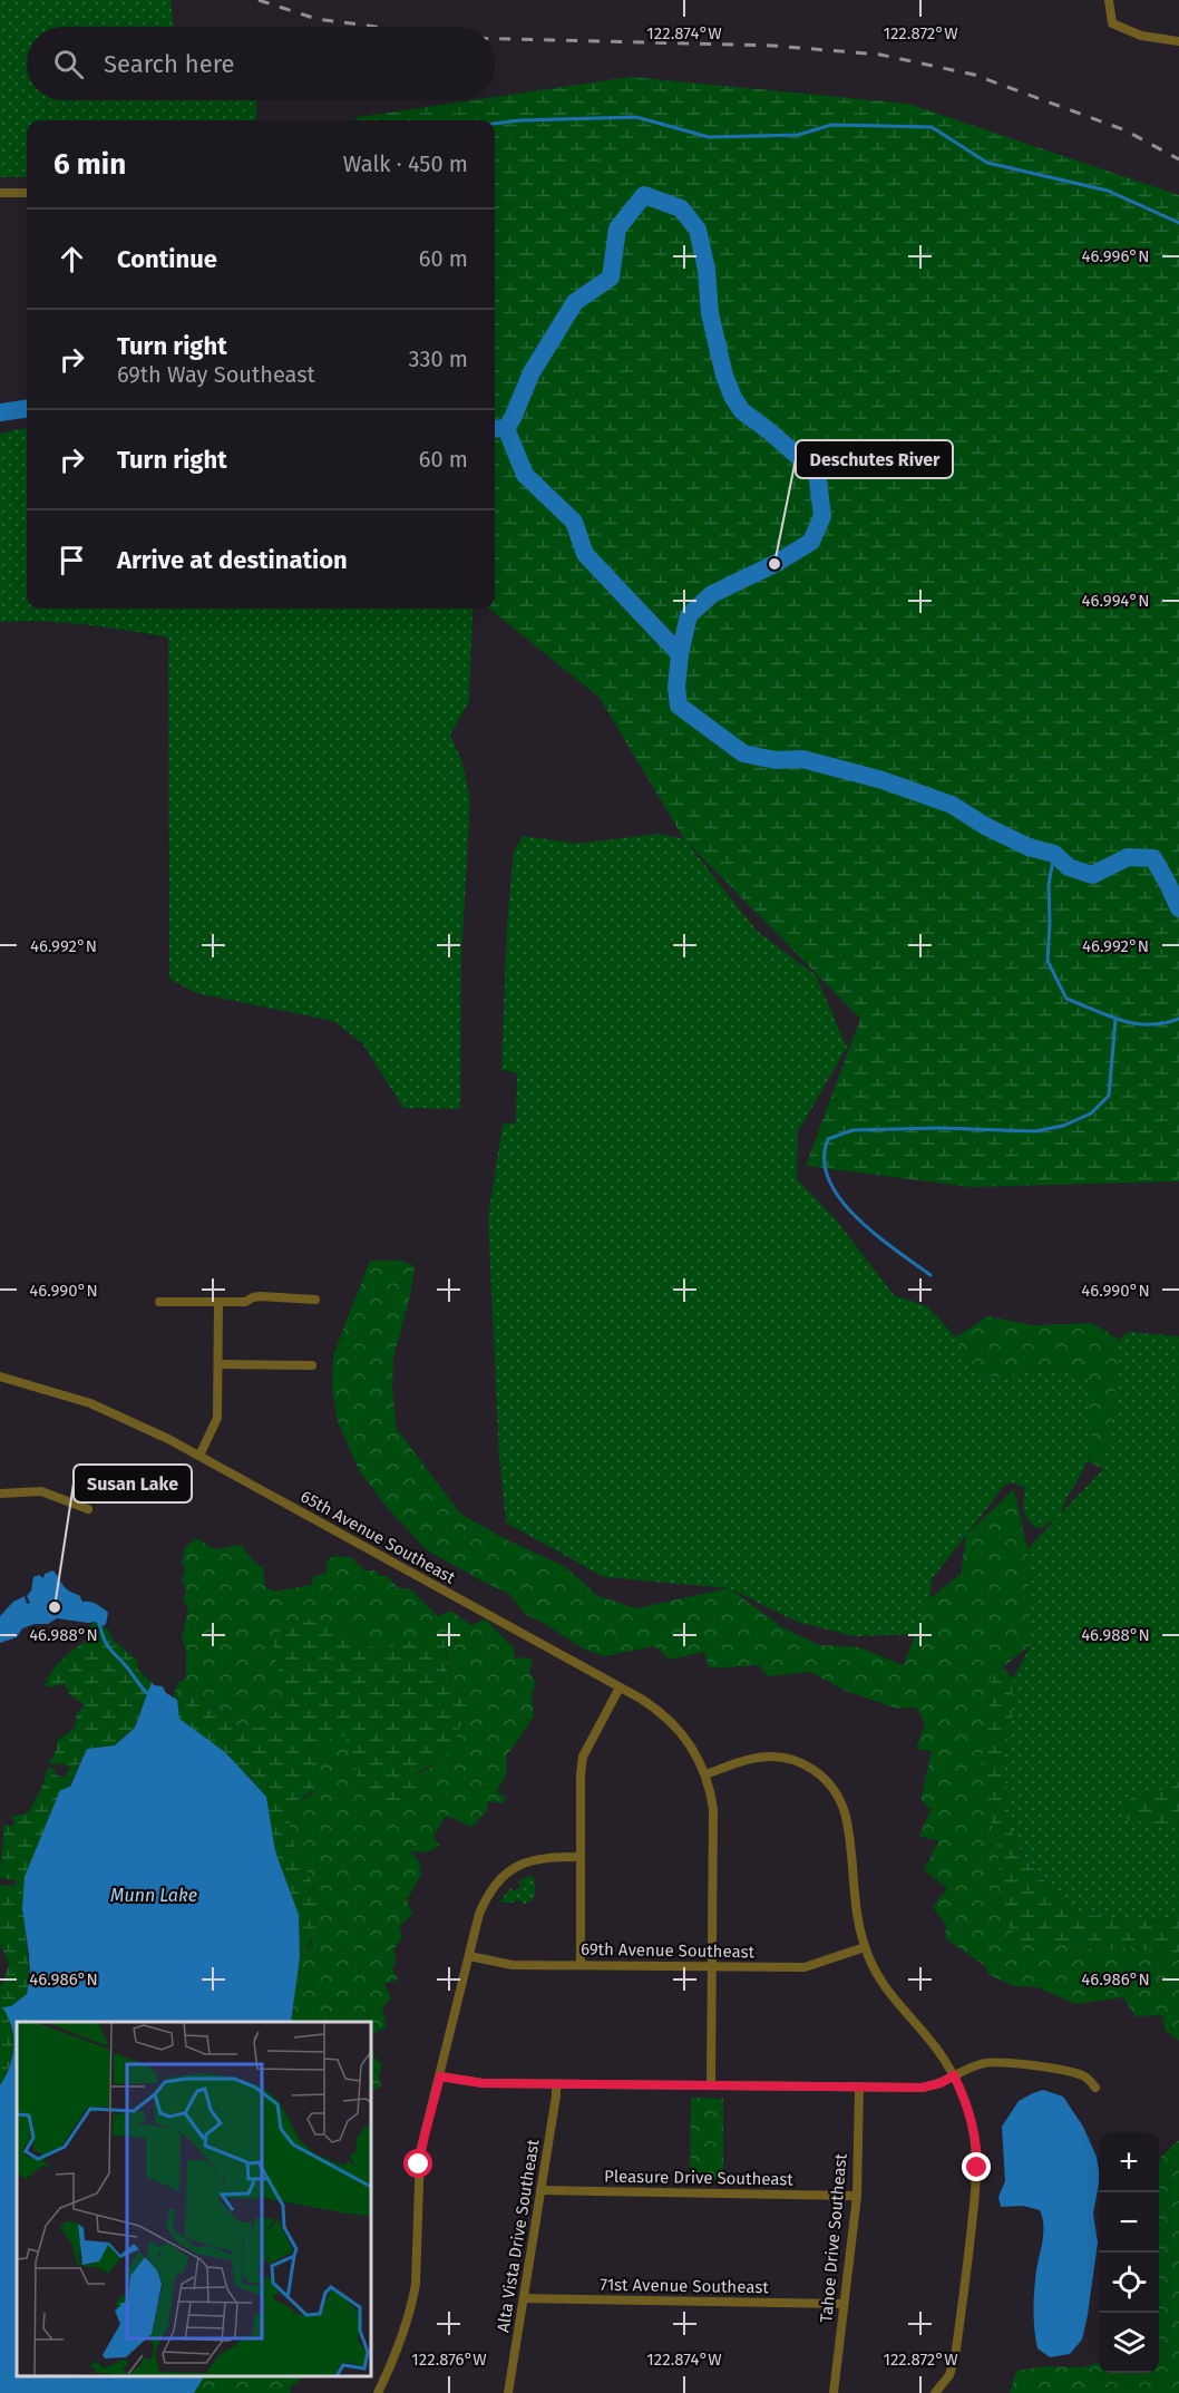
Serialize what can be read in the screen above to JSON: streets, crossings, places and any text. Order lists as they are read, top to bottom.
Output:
{
  "streets": {
    "street": [
      "65th Avenue Southeast",
      "69th Avenue Southeast",
      "Pleasure Drive Southeast",
      "Alta Vista Drive Southeast",
      "Tahoe Drive Southeast",
      "71st Avenue Southeast"
    ]
  },
  "crossings": [
    ["65th Avenue Southeast", "69th Avenue Southeast"],
    ["Pleasure Drive Southeast", "Alta Vista Drive Southeast"],
    ["Pleasure Drive Southeast", "Tahoe Drive Southeast"],
    ["Alta Vista Drive Southeast", "71st Avenue Southeast"],
    ["Tahoe Drive Southeast", "71st Avenue Southeast"]
  ],
  "water": ["Munn Lake"],
  "places": ["Deschutes River", "Susan Lake"],
  "page": {
    "search": "Search here",
    "heading": ["6 min", "Walk · 450 m"],
    "list": [
      ["Continue", "60 m"],
      ["Turn right", "69th Way Southeast", "330 m"],
      ["Turn right", "60 m"],
      "Arrive at destination"
    ],
    "map_buttons": ["+", "−"]
  },
  "coordinates": [
    "122.874°W",
    "122.872°W",
    "46.996°N",
    "46.994°N",
    "46.992°N",
    "46.990°N",
    "46.988°N",
    "46.986°N",
    "122.876°W"
  ]
}
